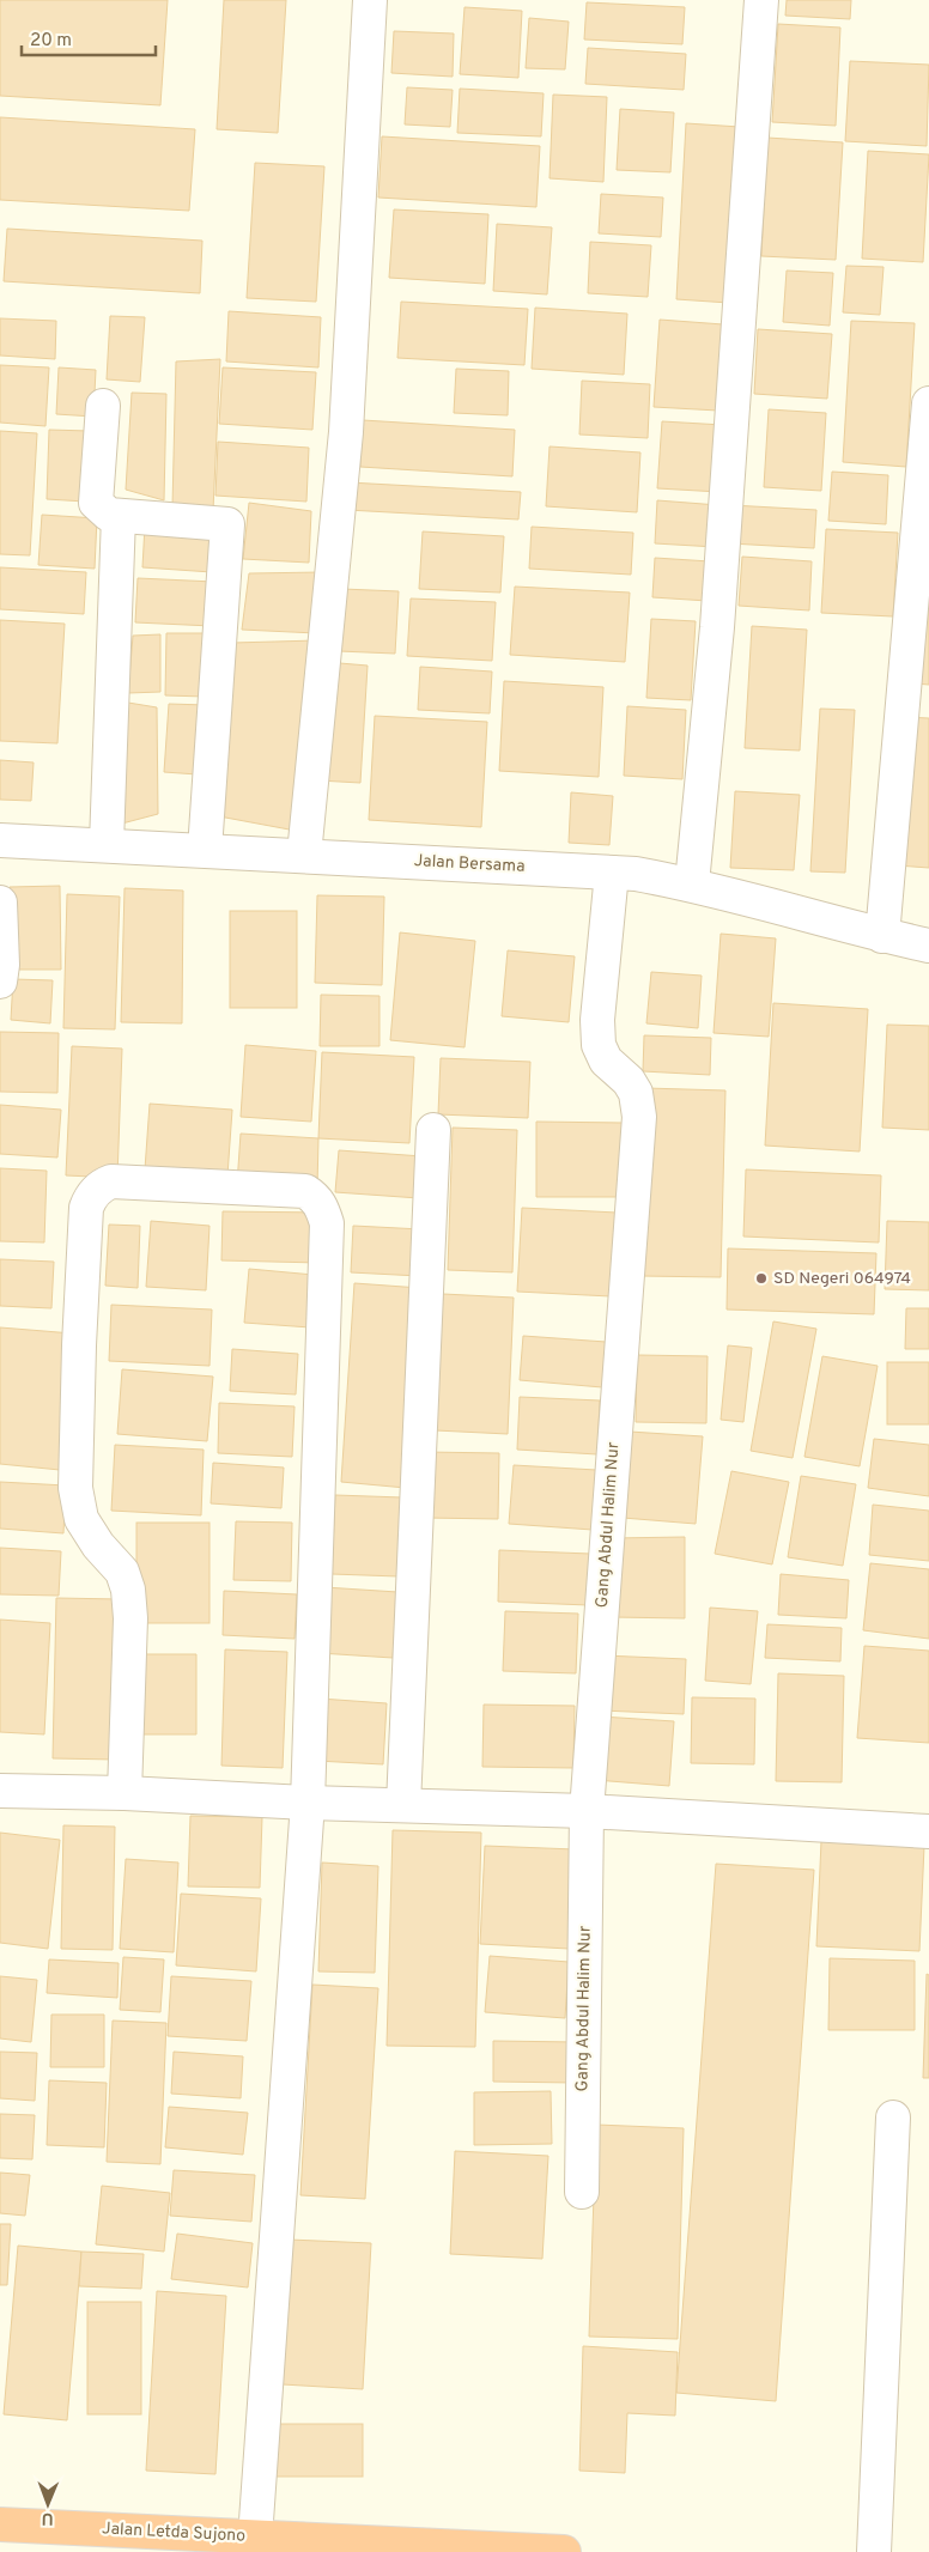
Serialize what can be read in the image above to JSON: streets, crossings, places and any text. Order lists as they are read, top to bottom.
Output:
{
  "streets": {
    "highway": ["Jalan Letda Sujono"],
    "street": ["Jalan Bersama", "Gang Abdul Halim Nur"]
  },
  "crossings": [
    ["Jalan Bersama", "Gang Abdul Halim Nur"]
  ],
  "places": ["SD Negeri 064974"],
  "scale_bar": "20 m",
  "north": "bottom"
}
